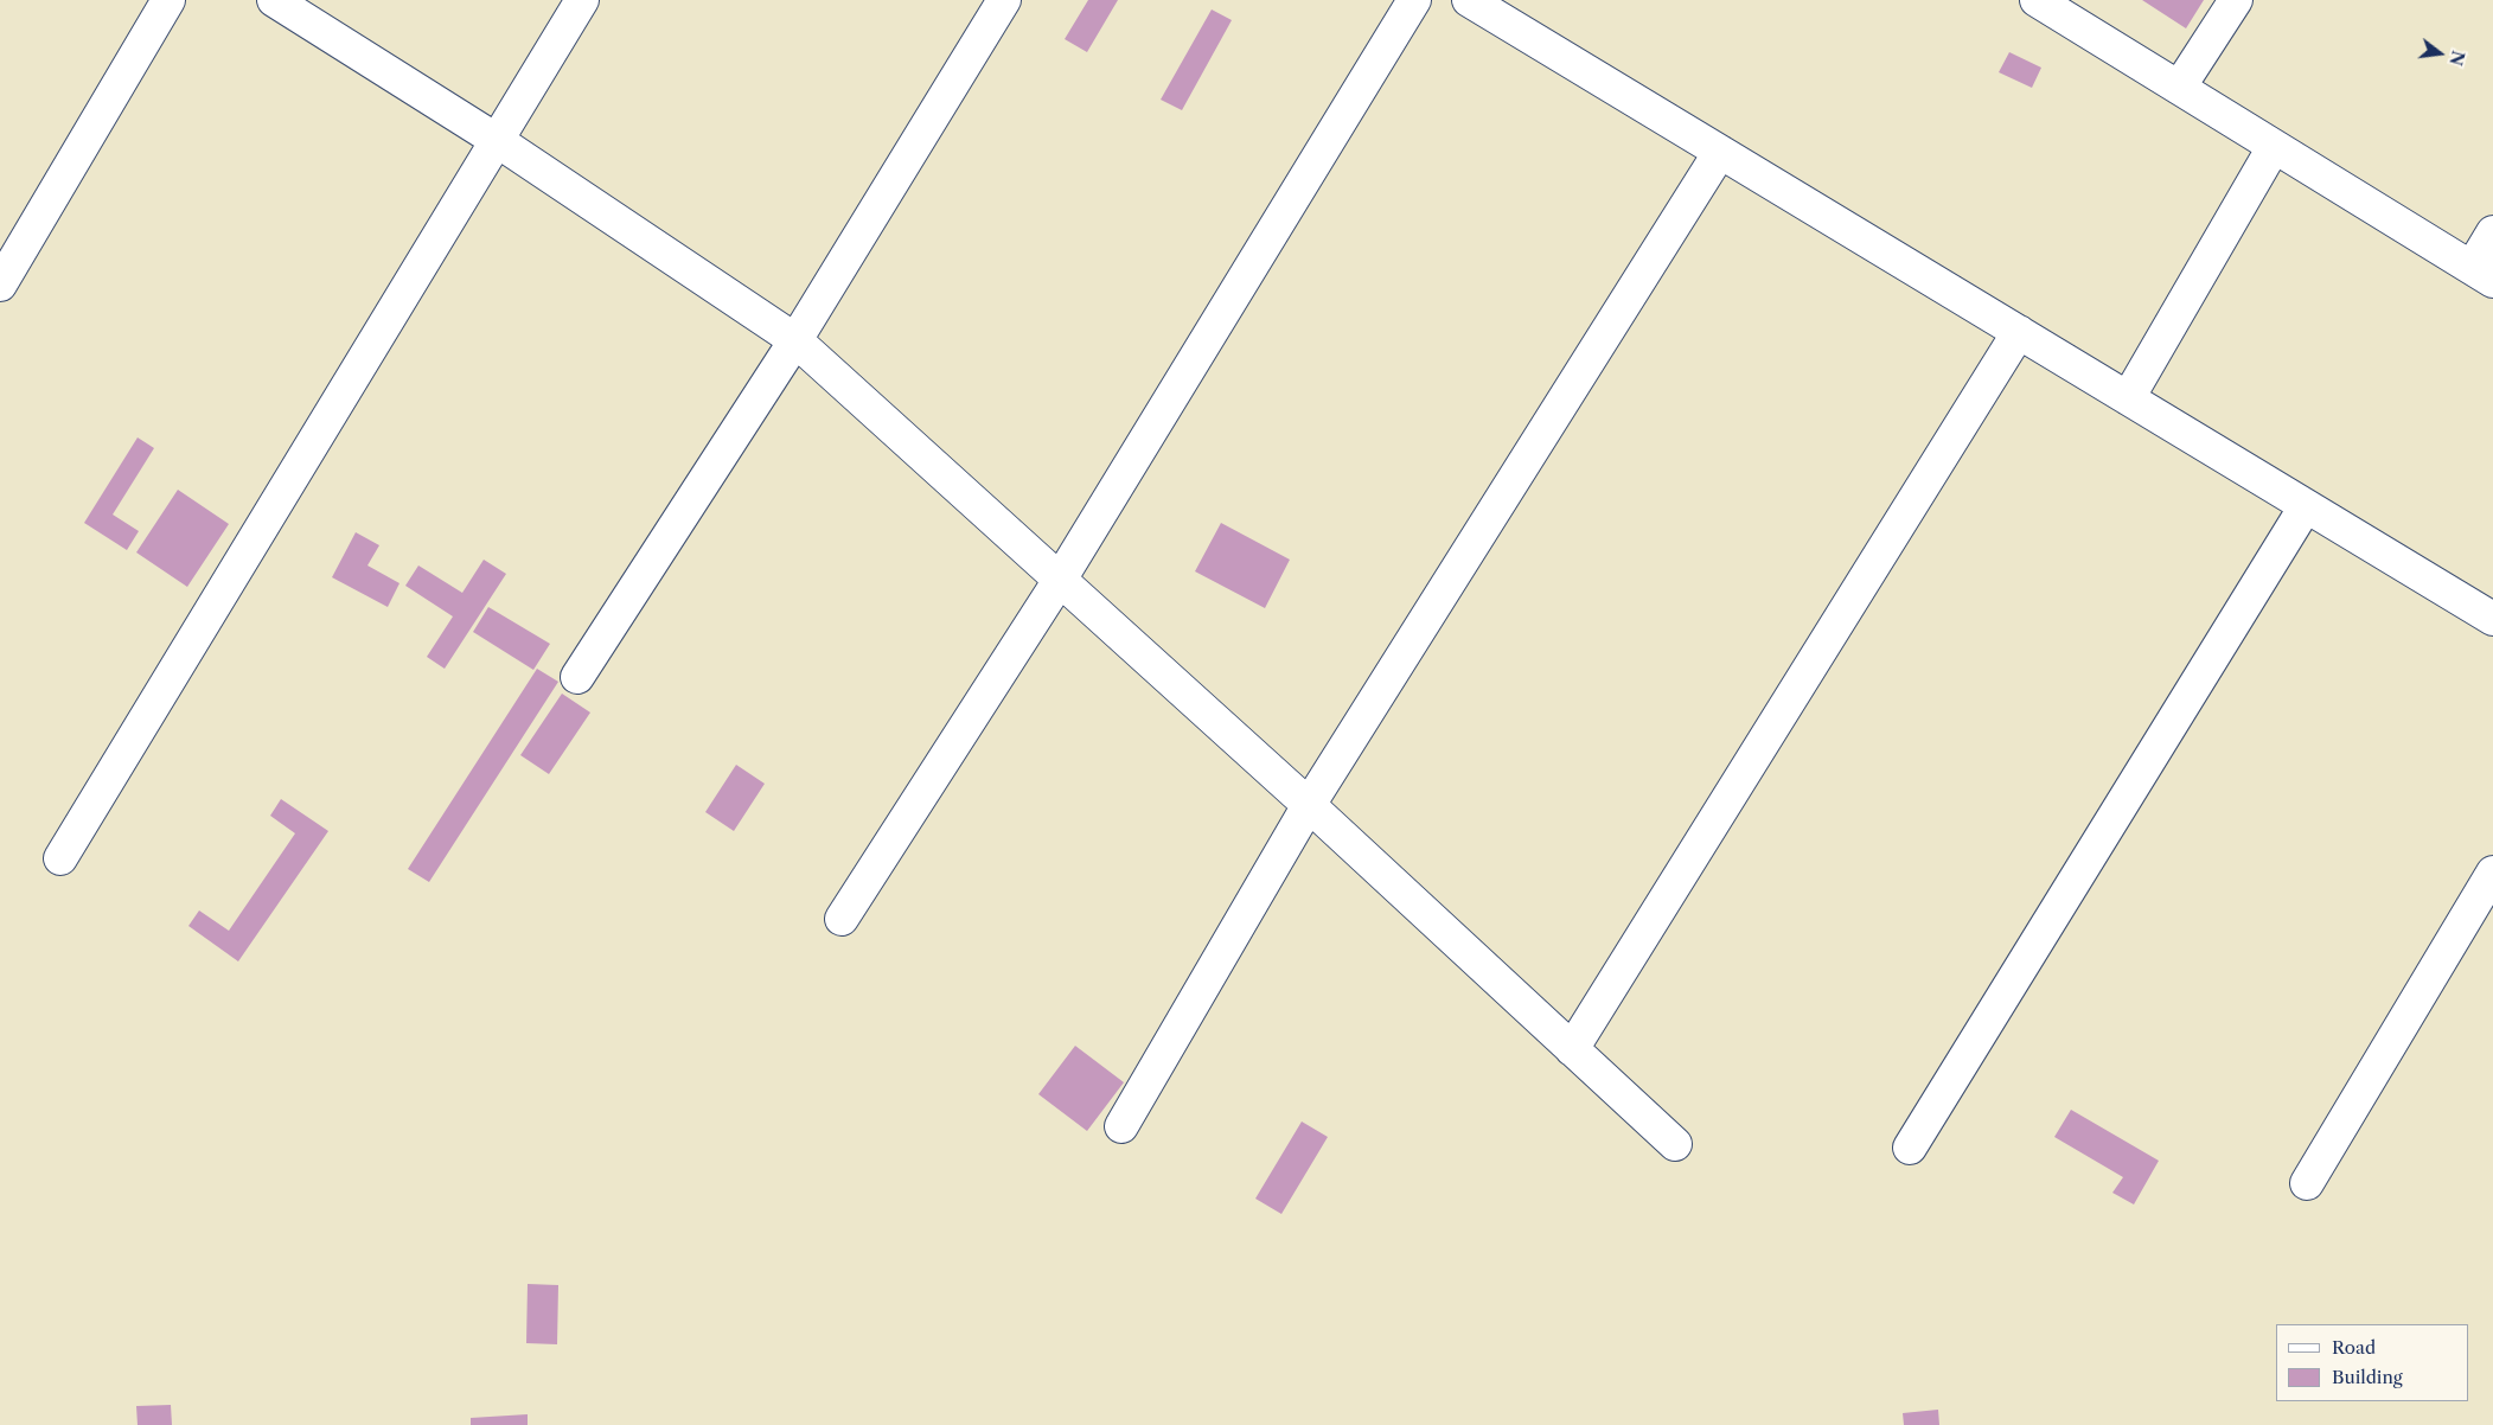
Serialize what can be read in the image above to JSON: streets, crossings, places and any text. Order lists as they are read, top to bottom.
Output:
{
  "legend": ["Road", "Building"],
  "north": "right"
}
